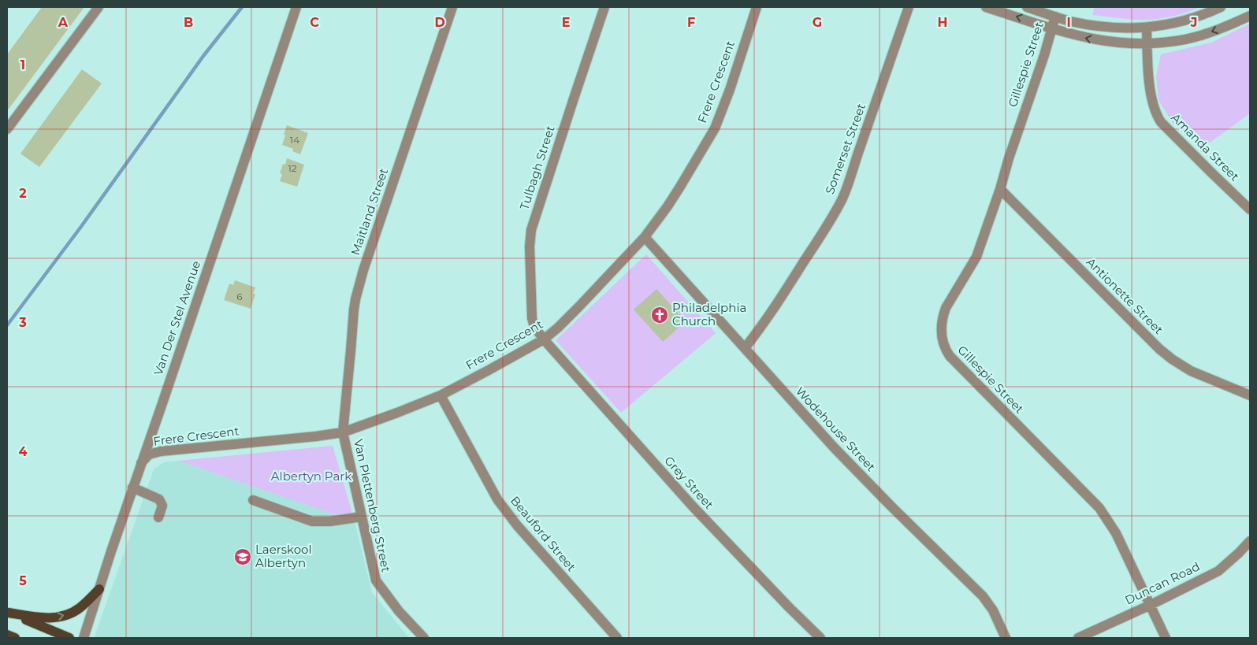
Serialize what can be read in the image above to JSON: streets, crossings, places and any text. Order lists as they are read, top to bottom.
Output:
{
  "streets": {
    "street": [
      "Gillespie Street",
      "Frere Crescent",
      "Amanda Street",
      "Somerset Street",
      "Tulbagh Street",
      "Maitland Street",
      "Antionette Street",
      "Van Der Stel Avenue",
      "Wodehouse Street",
      "Grey Street",
      "Van Plettenberg Street",
      "Beauford Street",
      "Duncan Road"
    ]
  },
  "crossings": [
    ["Gillespie Street", "Antionette Street"],
    ["Gillespie Street", "Duncan Road"],
    ["Frere Crescent", "Tulbagh Street"],
    ["Frere Crescent", "Maitland Street"],
    ["Frere Crescent", "Van Der Stel Avenue"],
    ["Frere Crescent", "Wodehouse Street"],
    ["Frere Crescent", "Grey Street"],
    ["Frere Crescent", "Van Plettenberg Street"],
    ["Frere Crescent", "Beauford Street"],
    ["Somerset Street", "Wodehouse Street"],
    ["Tulbagh Street", "Grey Street"],
    ["Maitland Street", "Van Plettenberg Street"]
  ],
  "parks": ["Albertyn Park"],
  "places": {
    "church": ["Philadelphia Church"],
    "school or university": ["Laerskool Albertyn"]
  },
  "house_numbers": ["14", "12", "6"],
  "grid": {
    "columns": [
      "A",
      "B",
      "C",
      "D",
      "E",
      "F",
      "G",
      "H",
      "I",
      "J"
    ],
    "rows": [
      "1",
      "2",
      "3",
      "4",
      "5"
    ]
  }
}
